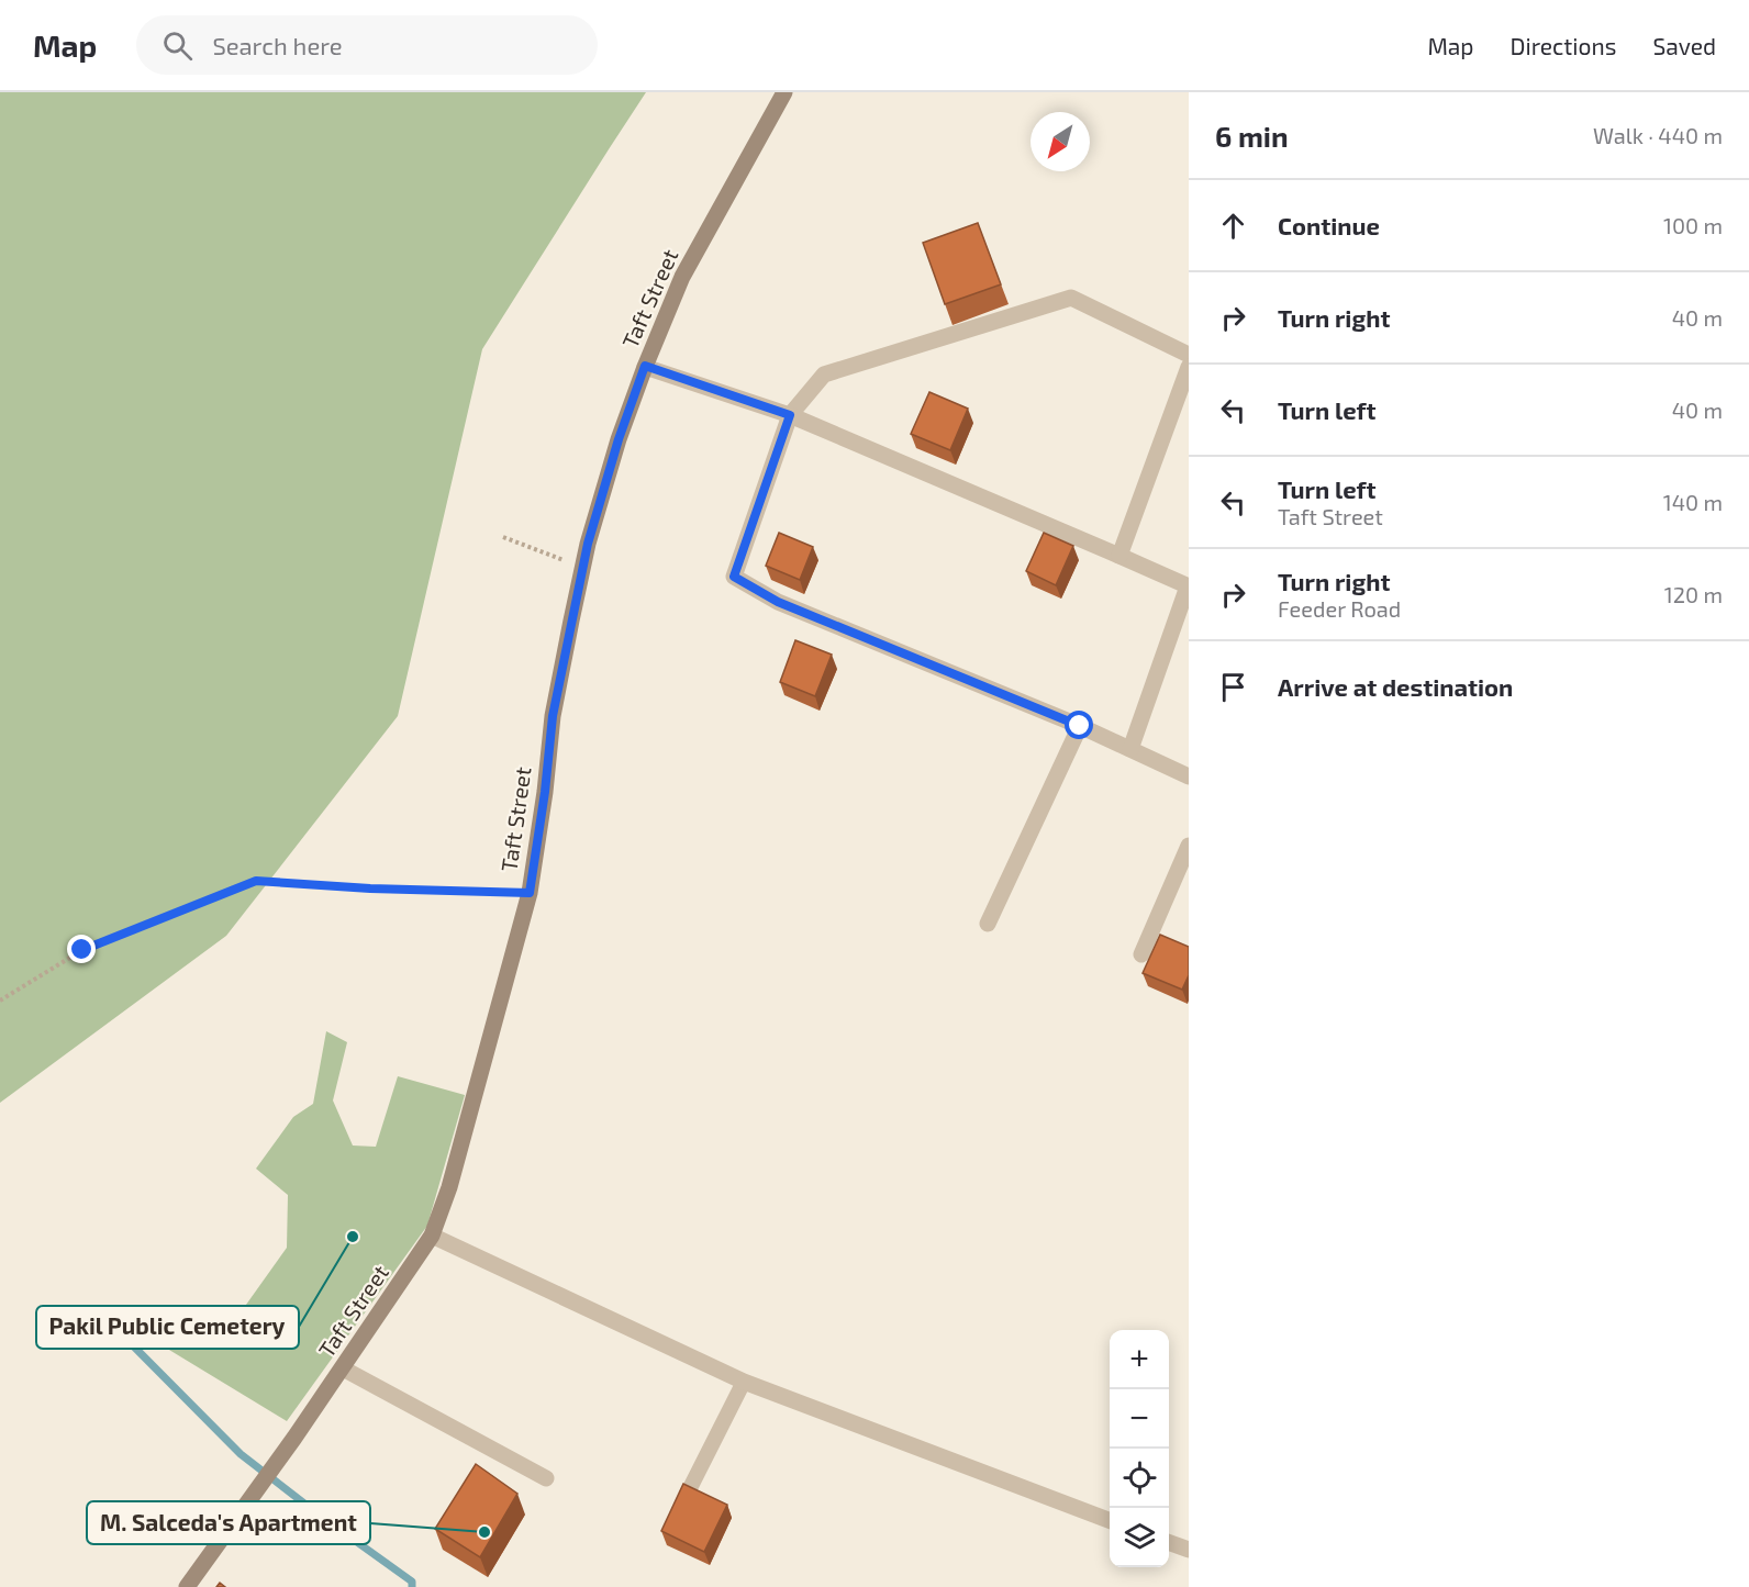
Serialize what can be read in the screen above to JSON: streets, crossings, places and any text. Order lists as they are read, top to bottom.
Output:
{
  "streets": {
    "main road": ["Taft Street"]
  },
  "places": ["Pakil Public Cemetery", "M. Salceda's Apartment"],
  "north": "bottom left",
  "page": {
    "header": "Map",
    "search": "Search here",
    "nav": ["Map", "Directions", "Saved"],
    "heading": ["6 min", "Walk · 440 m"],
    "list": [
      ["Continue", "100 m"],
      ["Turn right", "40 m"],
      ["Turn left", "40 m"],
      ["Turn left", "Taft Street", "140 m"],
      ["Turn right", "Feeder Road", "120 m"],
      "Arrive at destination"
    ],
    "map_buttons": ["+", "−"]
  }
}
